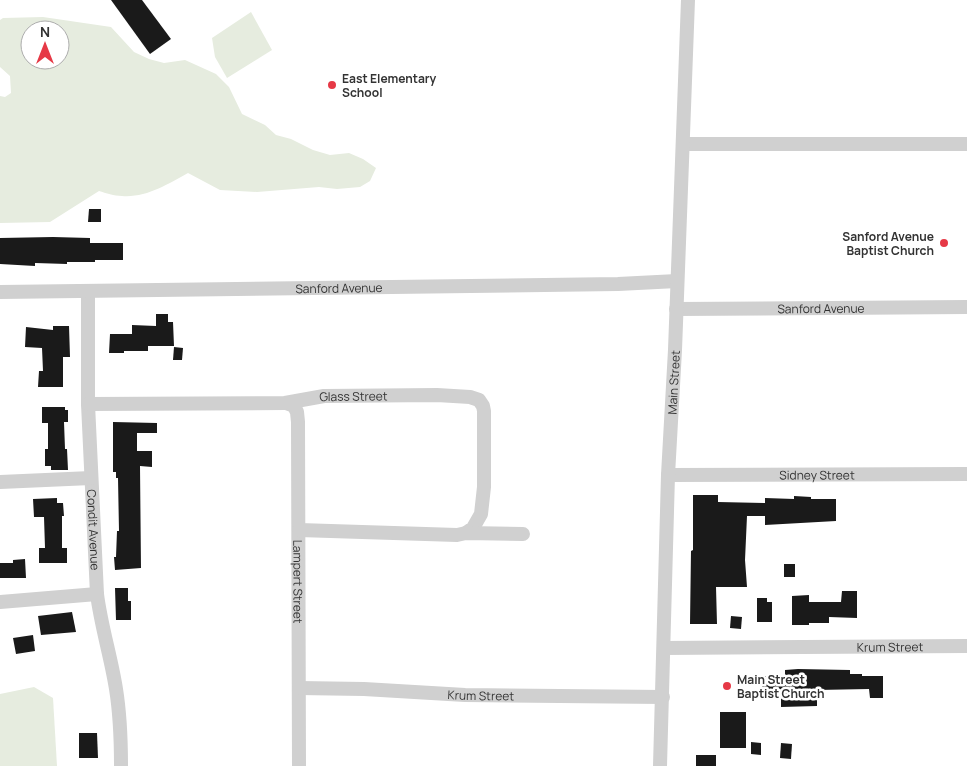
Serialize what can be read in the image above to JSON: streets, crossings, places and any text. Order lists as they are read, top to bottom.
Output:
{
  "streets": {
    "street": [
      "Sanford Avenue",
      "Main Street",
      "Glass Street",
      "Sidney Street",
      "Condit Avenue",
      "Lampert Street",
      "Krum Street"
    ]
  },
  "crossings": [
    ["Sanford Avenue", "Main Street"],
    ["Sanford Avenue", "Condit Avenue"],
    ["Main Street", "Sidney Street"],
    ["Main Street", "Krum Street"],
    ["Glass Street", "Condit Avenue"],
    ["Glass Street", "Lampert Street"],
    ["Lampert Street", "Krum Street"]
  ],
  "places": ["East Elementary School", "Sanford Avenue Baptist Church", "Main Street Baptist Church"],
  "north": "top"
}
